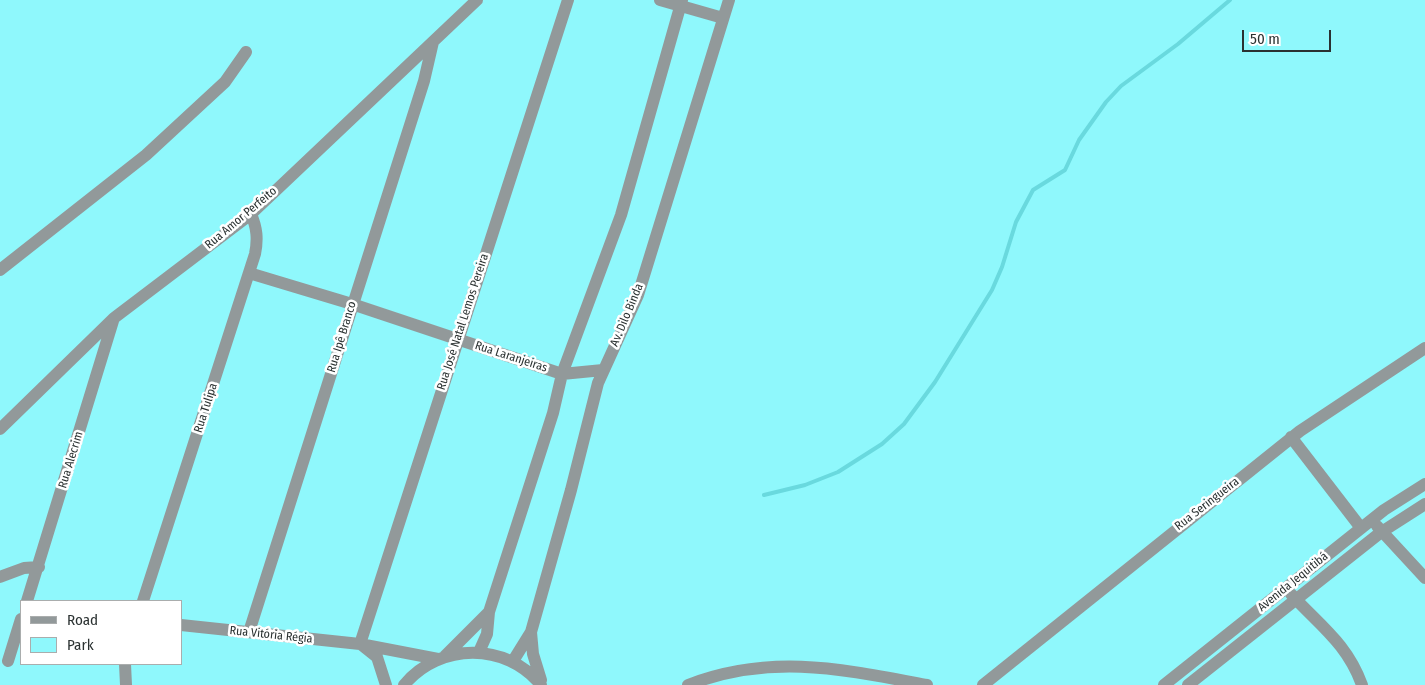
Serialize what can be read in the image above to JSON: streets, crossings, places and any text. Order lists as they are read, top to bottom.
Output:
{
  "streets": {
    "street": [
      "Rua Amor Perfeito",
      "Av. Dilo Binda",
      "Rua José Natal Lemos Pereira",
      "Rua Ipê Branco",
      "Rua Laranjeiras",
      "Rua Tulipa",
      "Rua Alecrim",
      "Rua Seringueira",
      "Avenida Jequitibá",
      "Rua Vitória Régia"
    ]
  },
  "crossings": [
    ["Rua Amor Perfeito", "Rua Ipê Branco"],
    ["Rua Amor Perfeito", "Rua Tulipa"],
    ["Rua Amor Perfeito", "Rua Alecrim"],
    ["Av. Dilo Binda", "Rua Laranjeiras"],
    ["Rua José Natal Lemos Pereira", "Rua Laranjeiras"],
    ["Rua José Natal Lemos Pereira", "Rua Vitória Régia"],
    ["Rua Ipê Branco", "Rua Laranjeiras"],
    ["Rua Ipê Branco", "Rua Vitória Régia"],
    ["Rua Laranjeiras", "Rua Tulipa"]
  ],
  "legend": ["Road", "Park"],
  "scale_bar": "50 m"
}
